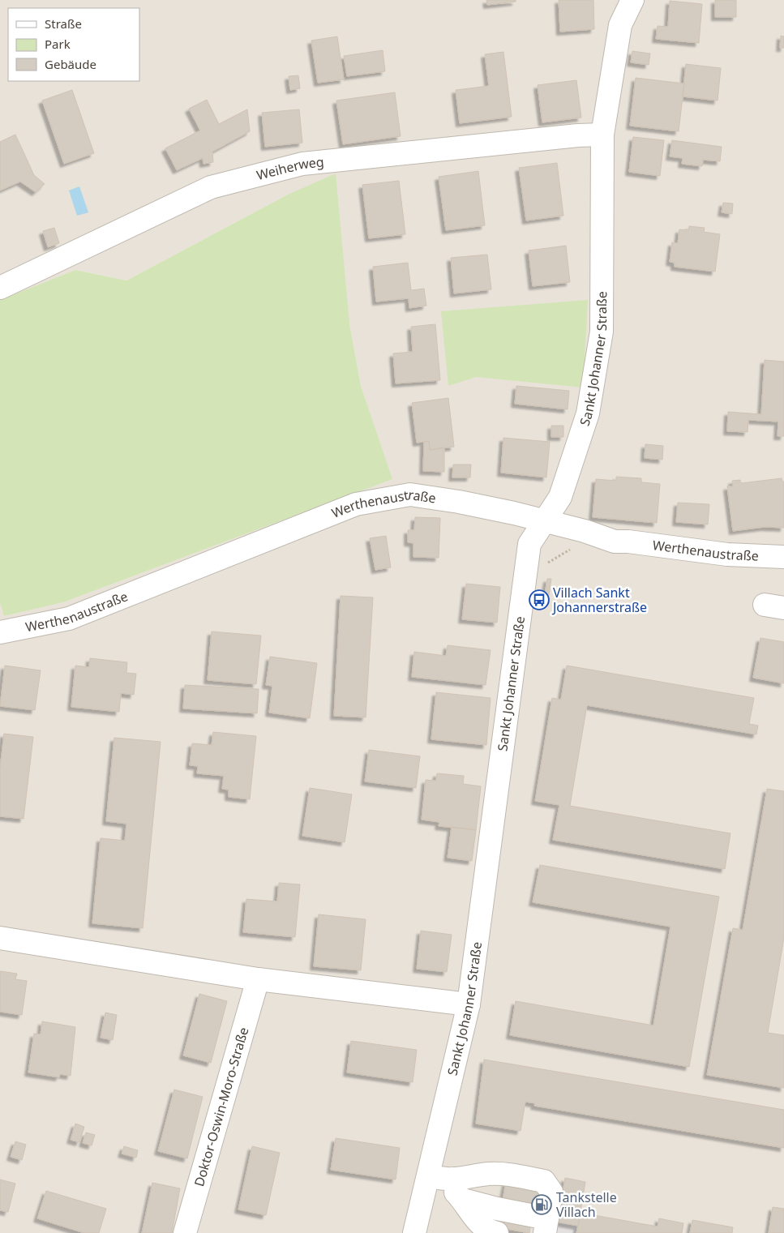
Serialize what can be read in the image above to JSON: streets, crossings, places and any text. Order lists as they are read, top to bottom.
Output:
{
  "streets": {
    "street": [
      "Weiherweg",
      "Sankt Johanner Straße",
      "Werthenaustraße",
      "Doktor-Oswin-Moro-Straße"
    ]
  },
  "crossings": [
    ["Weiherweg", "Sankt Johanner Straße"],
    ["Sankt Johanner Straße", "Werthenaustraße"]
  ],
  "places": {
    "bus stop": ["Villach Sankt Johannerstraße"],
    "fuel station": ["Tankstelle Villach"]
  },
  "legend": ["Straße", "Park", "Gebäude"]
}
